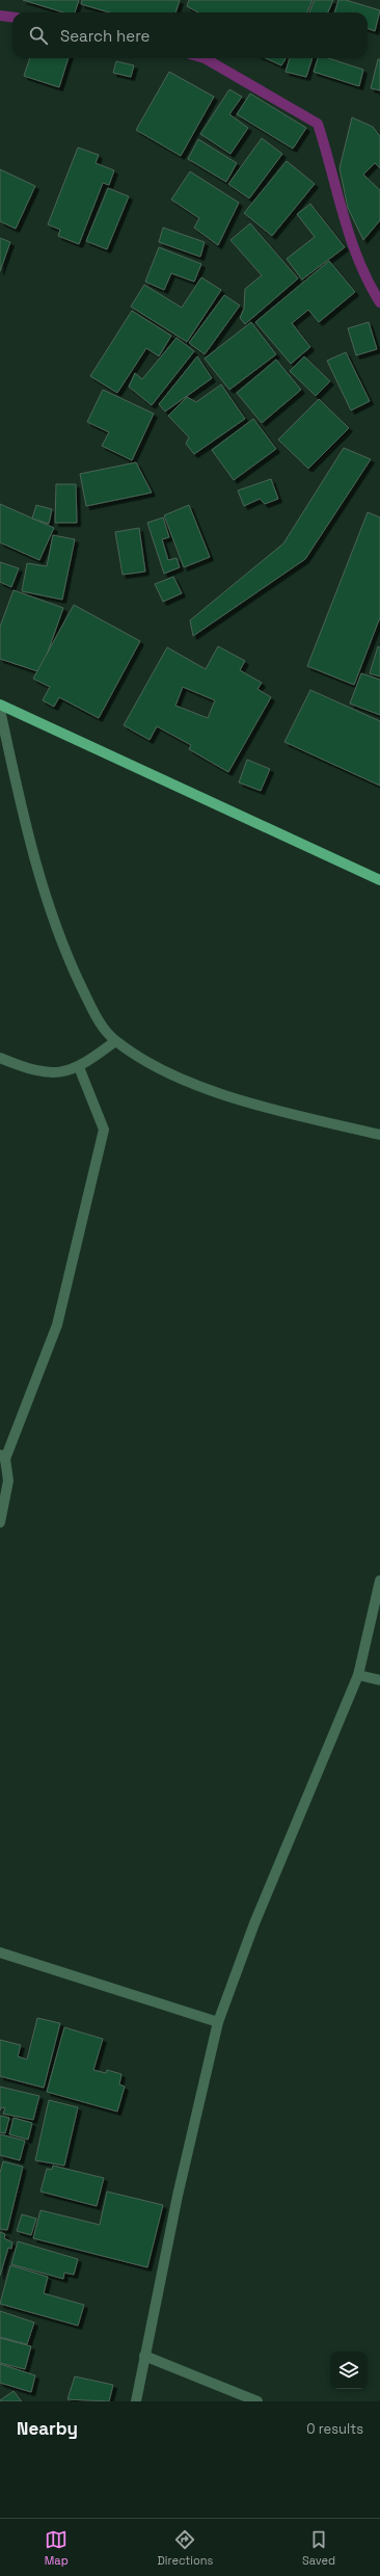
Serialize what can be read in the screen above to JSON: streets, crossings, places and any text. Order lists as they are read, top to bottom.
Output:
{
  "page": {
    "search": "Search here",
    "heading": ["Nearby", "0 results"],
    "nav": ["Map", "Directions", "Saved"]
  }
}
